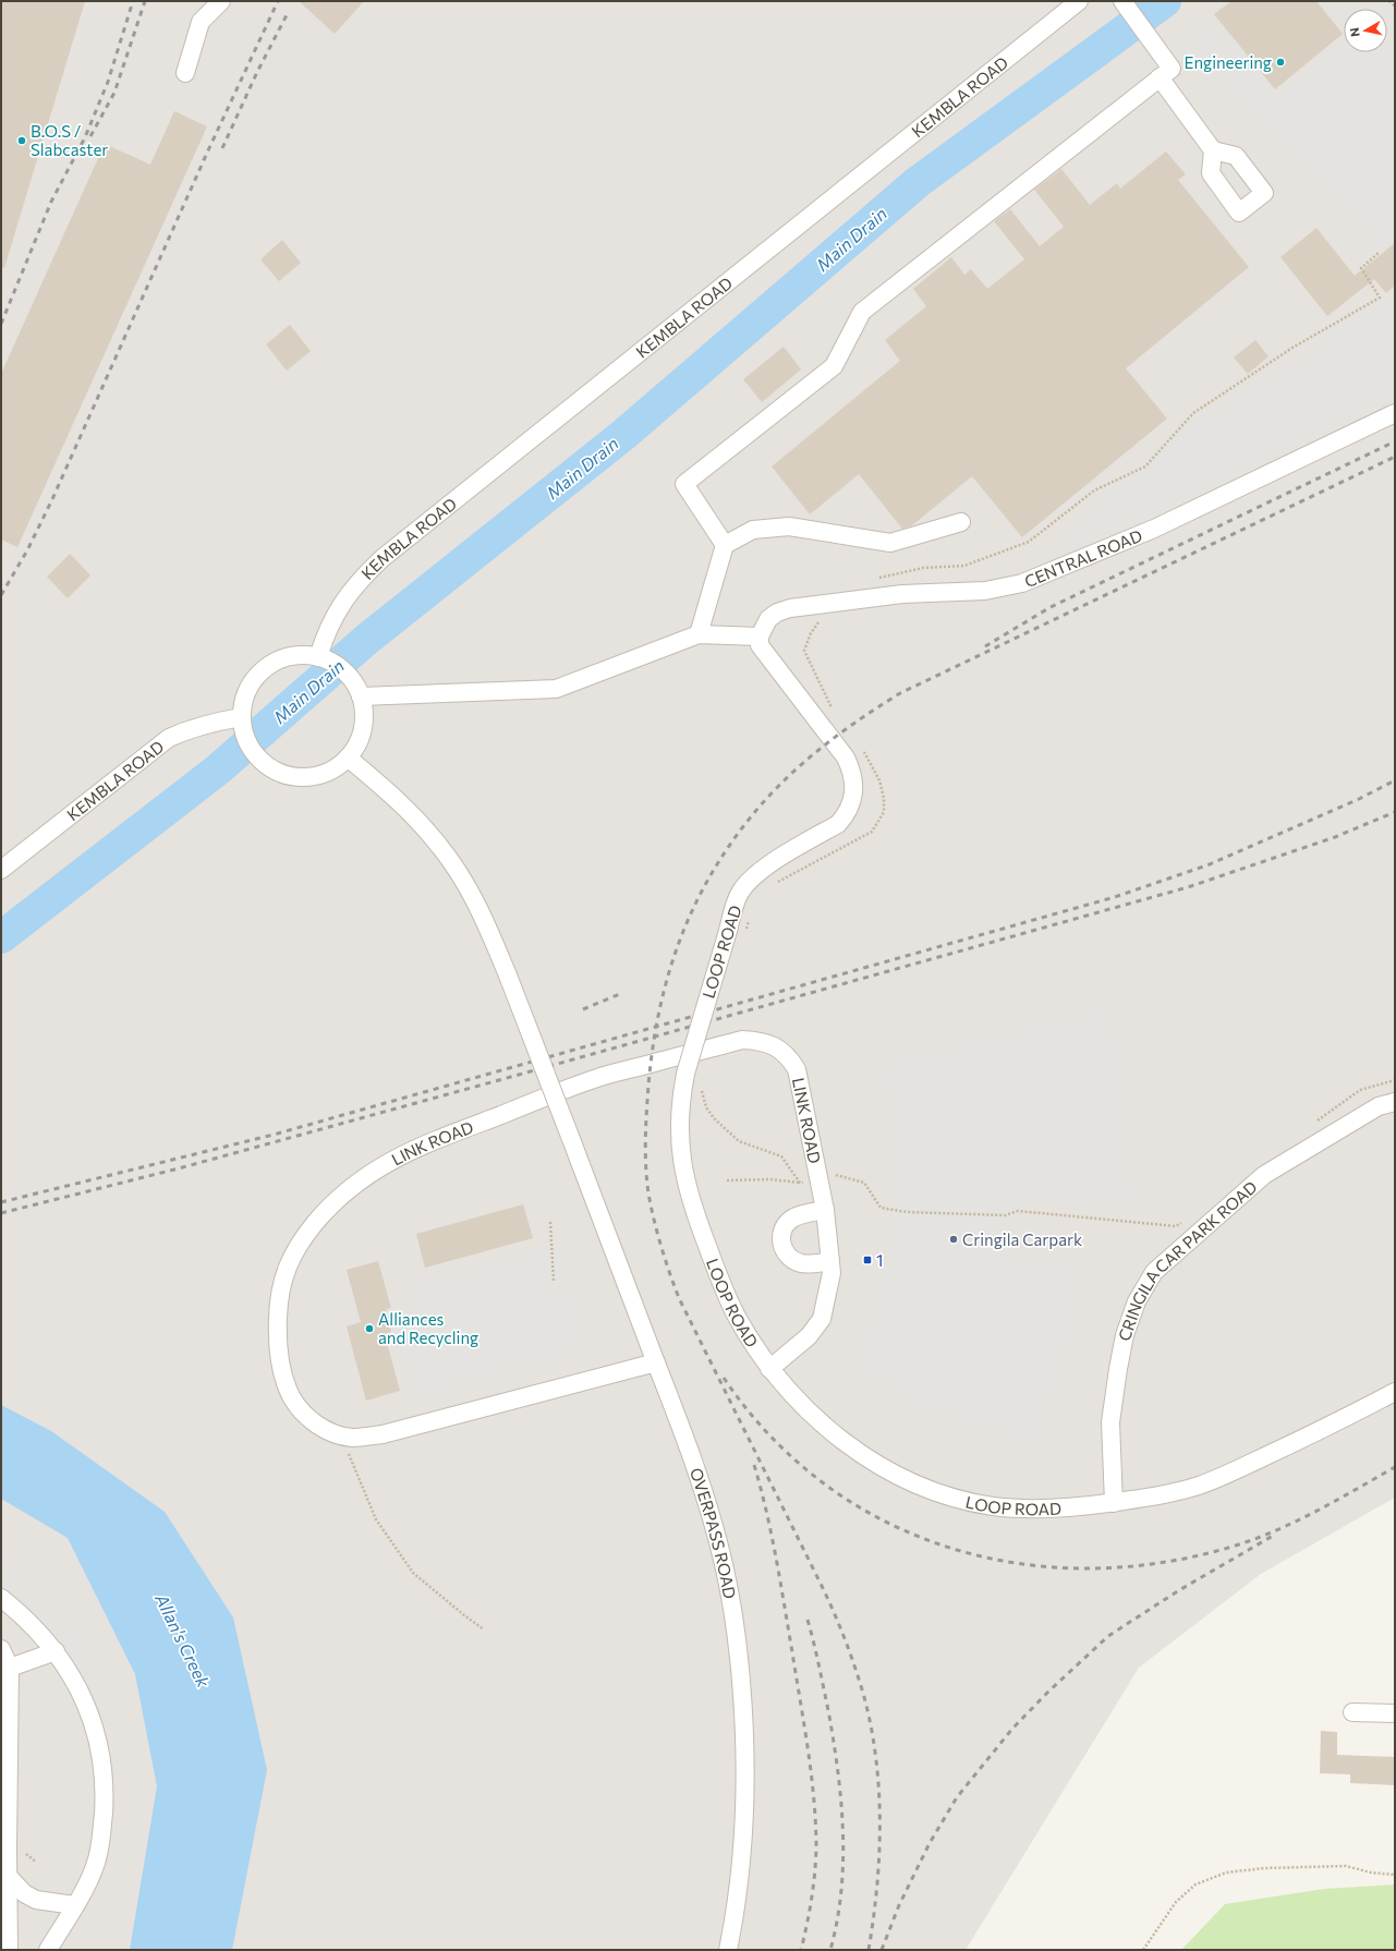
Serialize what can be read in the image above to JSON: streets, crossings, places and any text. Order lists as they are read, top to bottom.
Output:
{
  "streets": {
    "street": [
      "KEMBLA ROAD",
      "CENTRAL ROAD",
      "LOOP ROAD",
      "LINK ROAD",
      "CRINGILA CAR PARK ROAD",
      "OVERPASS ROAD"
    ]
  },
  "crossings": [
    ["KEMBLA ROAD", "OVERPASS ROAD"],
    ["CENTRAL ROAD", "LOOP ROAD"],
    ["LOOP ROAD", "LINK ROAD"],
    ["LOOP ROAD", "CRINGILA CAR PARK ROAD"],
    ["LINK ROAD", "OVERPASS ROAD"]
  ],
  "water": ["Main Drain", "Allan's Creek"],
  "places": {
    "other": [
      "Engineering",
      "B.O.S / Slabcaster",
      "Cringila Carpark",
      "Alliances and Recycling"
    ],
    "transit": ["1"]
  },
  "north": "left"
}
